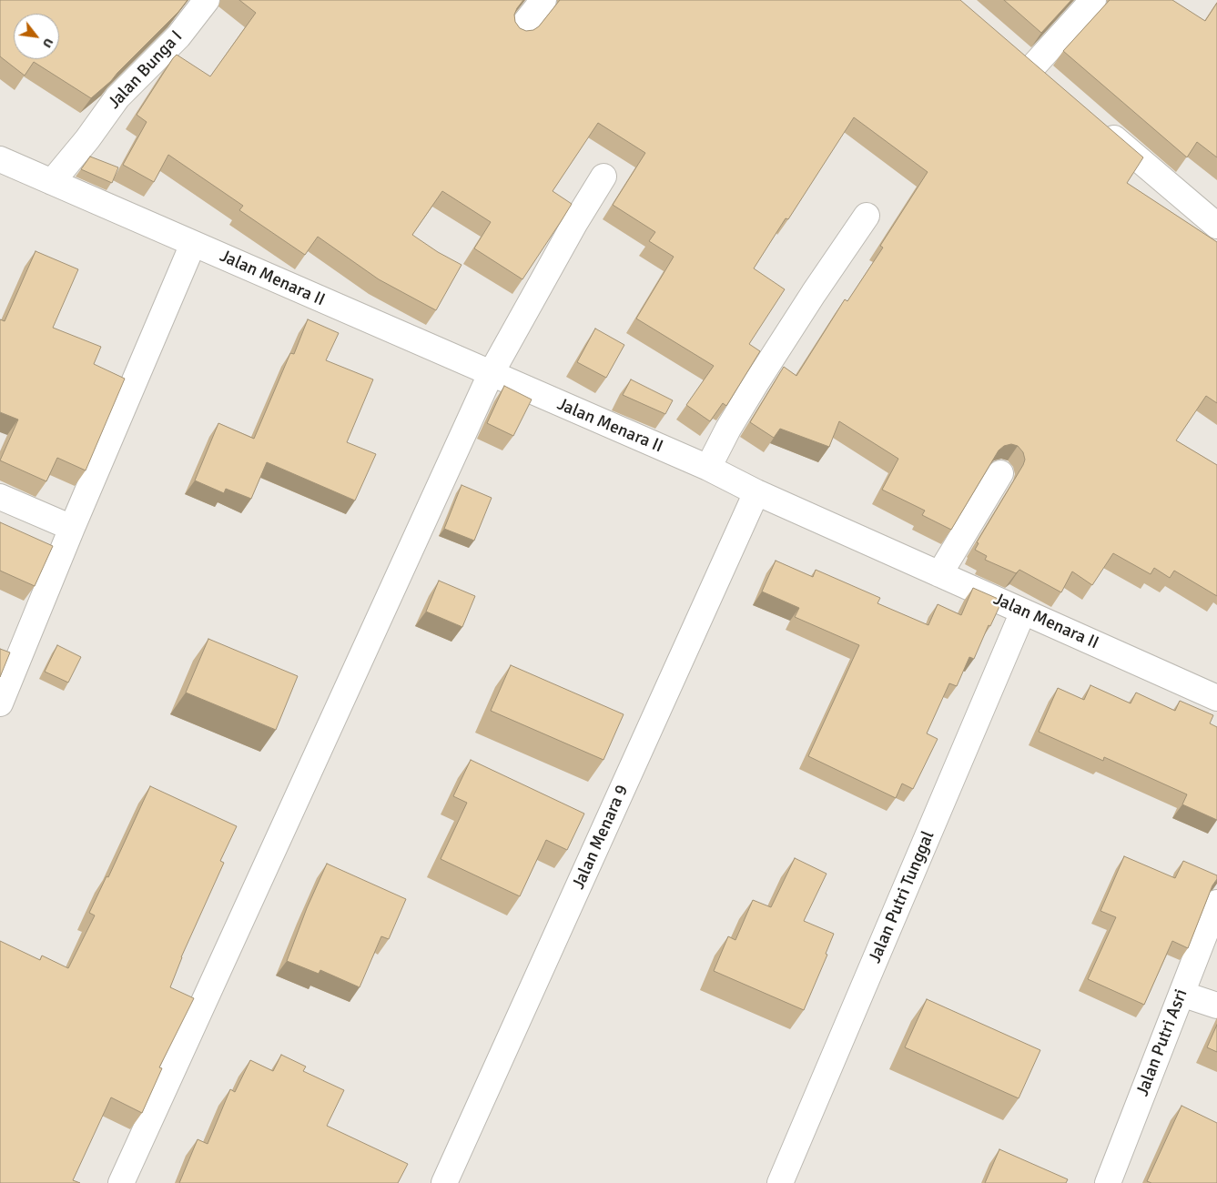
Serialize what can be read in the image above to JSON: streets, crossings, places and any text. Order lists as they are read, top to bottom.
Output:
{
  "streets": {
    "street": [
      "Jalan Bunga I",
      "Jalan Menara II",
      "Jalan Menara 9",
      "Jalan Putri Tunggal",
      "Jalan Putri Asri"
    ]
  },
  "crossings": [
    ["Jalan Bunga I", "Jalan Menara II"],
    ["Jalan Menara II", "Jalan Menara 9"],
    ["Jalan Menara II", "Jalan Putri Tunggal"]
  ],
  "north": "bottom right"
}
